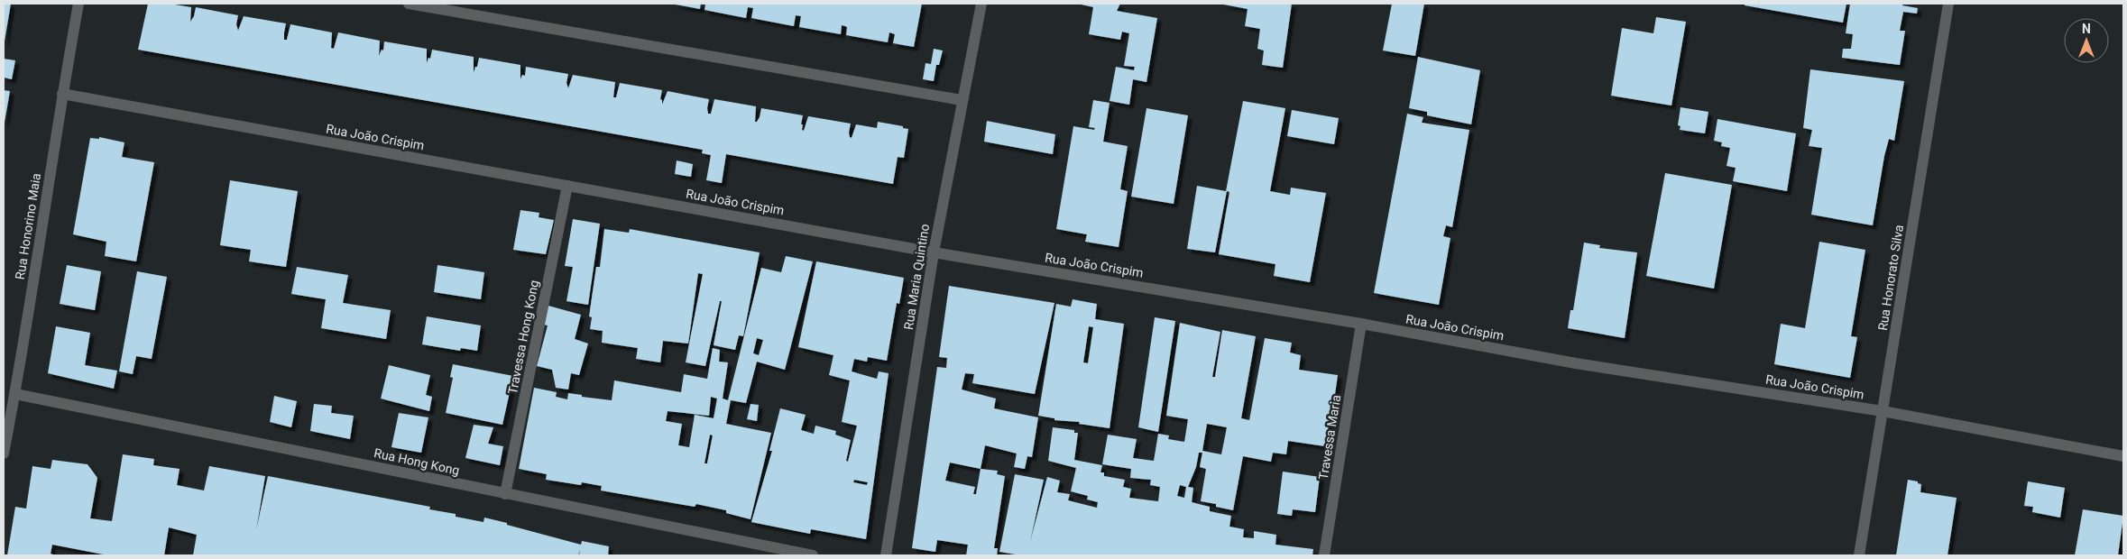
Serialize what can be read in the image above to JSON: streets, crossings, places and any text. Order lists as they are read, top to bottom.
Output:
{
  "streets": {
    "street": [
      "Rua João Crispim",
      "Rua Honorino Maia",
      "Rua Maria Quintino",
      "Rua Honorato Silva",
      "Travessa Hong Kong",
      "Travessa Maria",
      "Rua Hong Kong"
    ]
  },
  "crossings": [
    ["Rua João Crispim", "Rua Honorino Maia"],
    ["Rua João Crispim", "Rua Maria Quintino"],
    ["Rua João Crispim", "Rua Honorato Silva"],
    ["Rua João Crispim", "Travessa Hong Kong"],
    ["Rua João Crispim", "Travessa Maria"],
    ["Rua Honorino Maia", "Rua Hong Kong"],
    ["Travessa Hong Kong", "Rua Hong Kong"]
  ],
  "north": "top"
}
